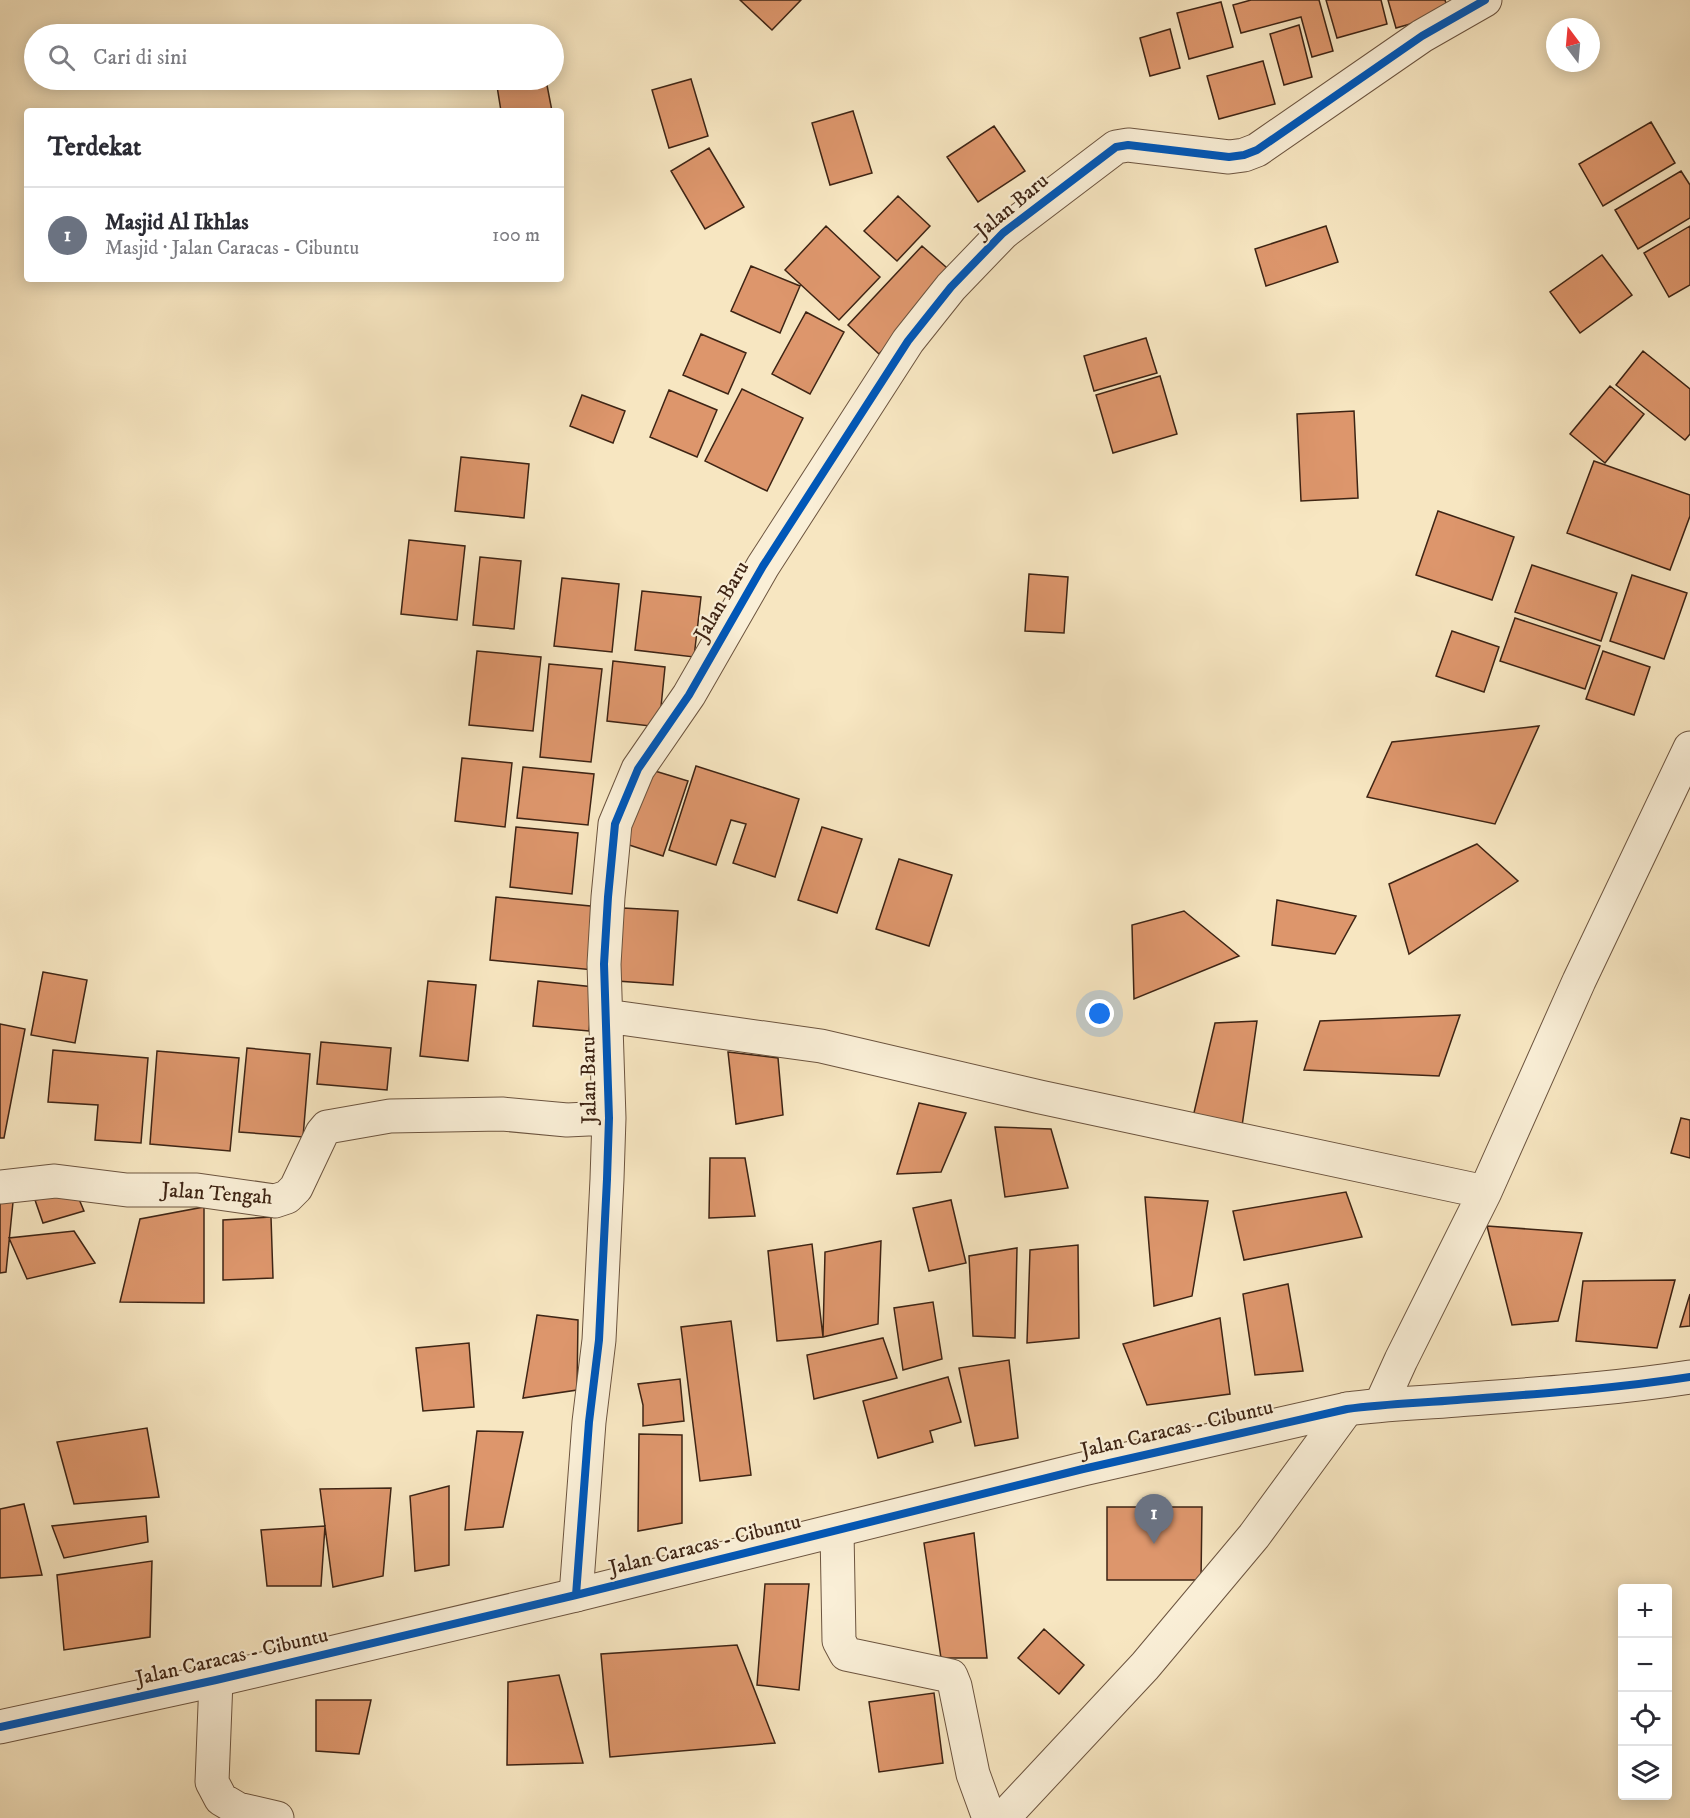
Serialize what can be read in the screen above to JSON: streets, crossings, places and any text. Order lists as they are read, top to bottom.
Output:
{
  "streets": {
    "street": ["Jalan Baru", "Jalan Tengah", "Jalan Caracas - Cibuntu"]
  },
  "crossings": [
    ["Jalan Baru", "Jalan Tengah"],
    ["Jalan Baru", "Jalan Caracas - Cibuntu"]
  ],
  "north": "top",
  "page": {
    "search": "Cari di sini",
    "heading": "Terdekat",
    "list": [
      {
        "mark": "1",
        "name": "Masjid Al Ikhlas",
        "note": "Masjid · Jalan Caracas - Cibuntu",
        "value": "100 m"
      }
    ],
    "pins": "1",
    "map_buttons": ["+", "−"]
  }
}
